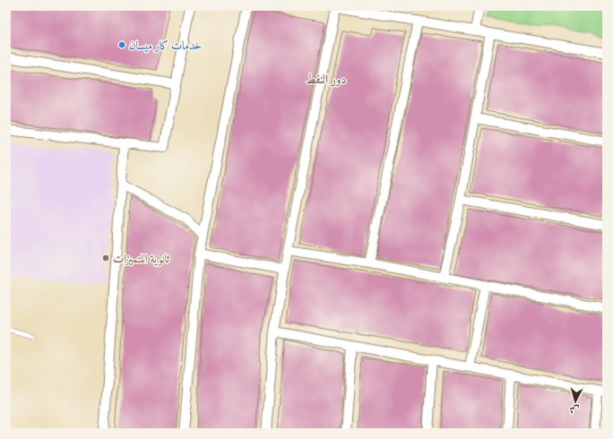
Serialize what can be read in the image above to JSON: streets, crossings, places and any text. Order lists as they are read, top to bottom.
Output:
{
  "districts": ["دور النفط"],
  "places": ["خدمات كار ميسان", "ثانوية المتميزات"],
  "north": "bottom"
}
